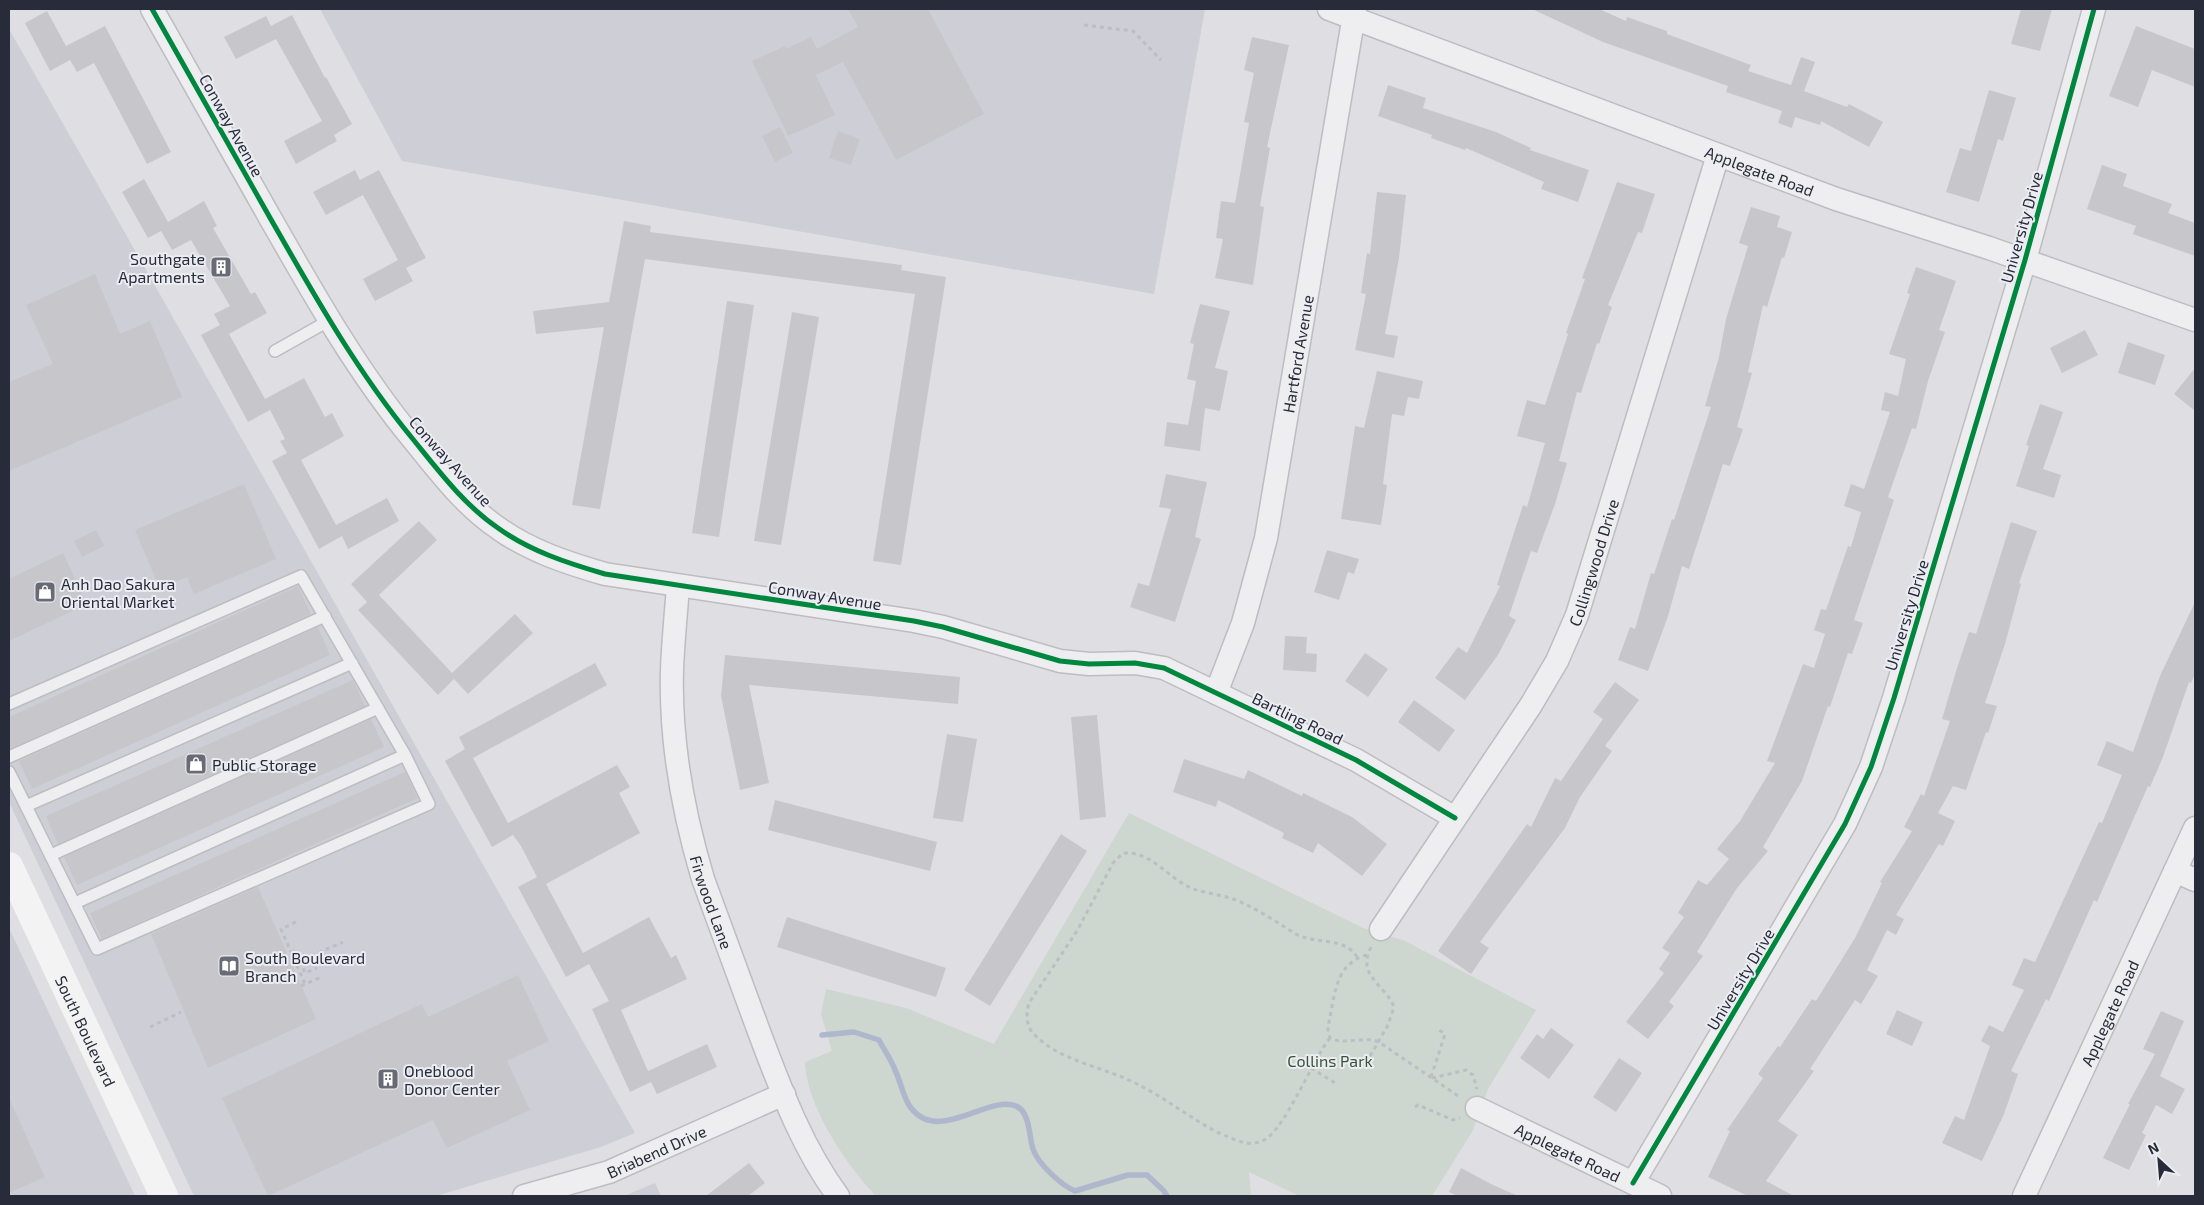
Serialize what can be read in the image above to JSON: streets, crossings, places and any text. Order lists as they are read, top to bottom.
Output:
{
  "streets": {
    "main road": ["South Boulevard"],
    "street": [
      "Conway Avenue",
      "Applegate Road",
      "University Drive",
      "Hartford Avenue",
      "Collingwood Drive",
      "Bartling Road",
      "Firwood Lane",
      "Briabend Drive"
    ]
  },
  "crossings": [
    ["Conway Avenue", "Bartling Road"],
    ["Conway Avenue", "Firwood Lane"],
    ["Applegate Road", "University Drive"],
    ["Applegate Road", "Hartford Avenue"],
    ["Applegate Road", "Collingwood Drive"],
    ["Hartford Avenue", "Bartling Road"],
    ["Collingwood Drive", "Bartling Road"],
    ["Firwood Lane", "Briabend Drive"]
  ],
  "parks": ["Collins Park"],
  "places": {
    "building": ["Southgate Apartments", "Oneblood Donor Center"],
    "shop": ["Anh Dao Sakura Oriental Market", "Public Storage"],
    "library": ["South Boulevard Branch"]
  },
  "north": "top left"
}
